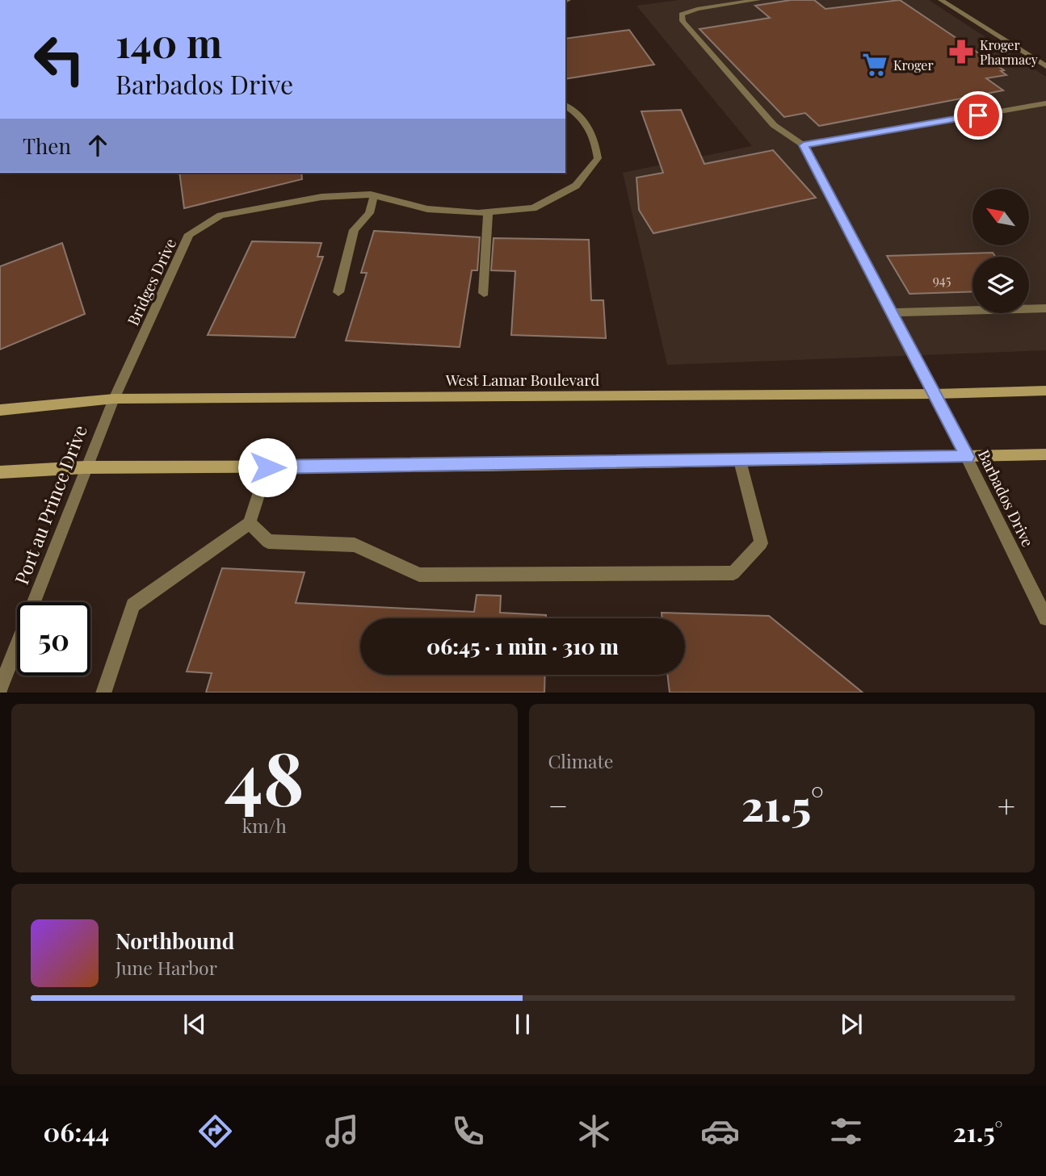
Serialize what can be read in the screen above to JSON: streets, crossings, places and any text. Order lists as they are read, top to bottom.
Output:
{
  "streets": {
    "main road": ["West Lamar Boulevard"],
    "street": ["Bridges Drive", "Barbados Drive", "Port au Prince Drive"]
  },
  "crossings": [
    ["Bridges Drive", "West Lamar Boulevard"],
    ["Bridges Drive", "Port au Prince Drive"],
    ["West Lamar Boulevard", "Barbados Drive"],
    ["West Lamar Boulevard", "Port au Prince Drive"]
  ],
  "places": {
    "pharmacy": ["Kroger Pharmacy"],
    "supermarket": ["Kroger"]
  },
  "house_numbers": ["945"],
  "north": "top left",
  "page": {
    "turn": ["140 m", "Barbados Drive"],
    "then": "Then",
    "limit": "50",
    "trip": "06:45 · 1 min · 310 m",
    "tile": [
      ["48", "km/h"],
      "Climate"
    ],
    "heat": ["−", "21.5°", "+"],
    "song": ["Northbound", "June Harbor"],
    "tabs": ["06:44", "21.5°"]
  }
}
